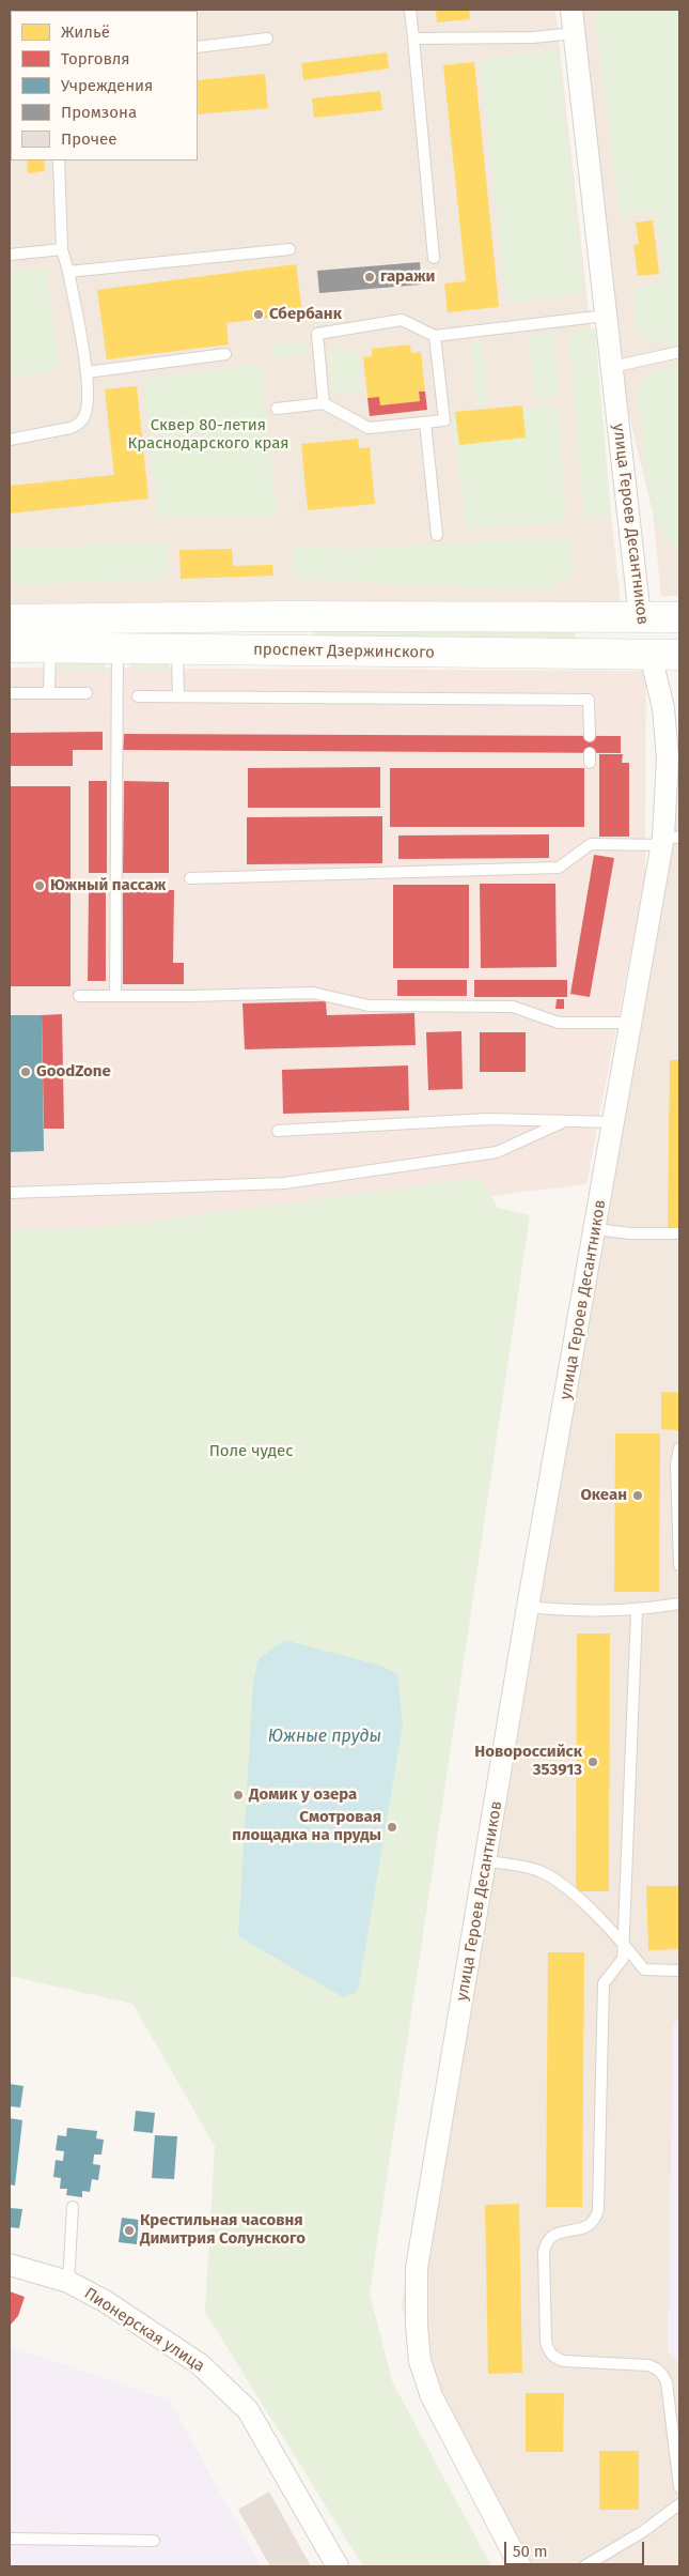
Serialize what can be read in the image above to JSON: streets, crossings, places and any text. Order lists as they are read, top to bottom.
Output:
{
  "streets": {
    "street": ["улица Героев Десантников", "проспект Дзержинского", "Пионерская улица"]
  },
  "crossings": [
    ["улица Героев Десантников", "проспект Дзержинского"]
  ],
  "water": ["Южные пруды"],
  "parks": ["Сквер 80-летия Краснодарского края", "Поле чудес"],
  "places": [
    "гаражи",
    "Сбербанк",
    "Южный пассаж",
    "GoodZone",
    "Океан",
    "Новороссийск 353913",
    "Домик у озера",
    "Смотровая площадка на пруды",
    "Крестильная часовня Димитрия Солунского"
  ],
  "legend": [
    "Жильё",
    "Торговля",
    "Учреждения",
    "Промзона",
    "Прочее"
  ],
  "scale_bar": "50 m"
}
